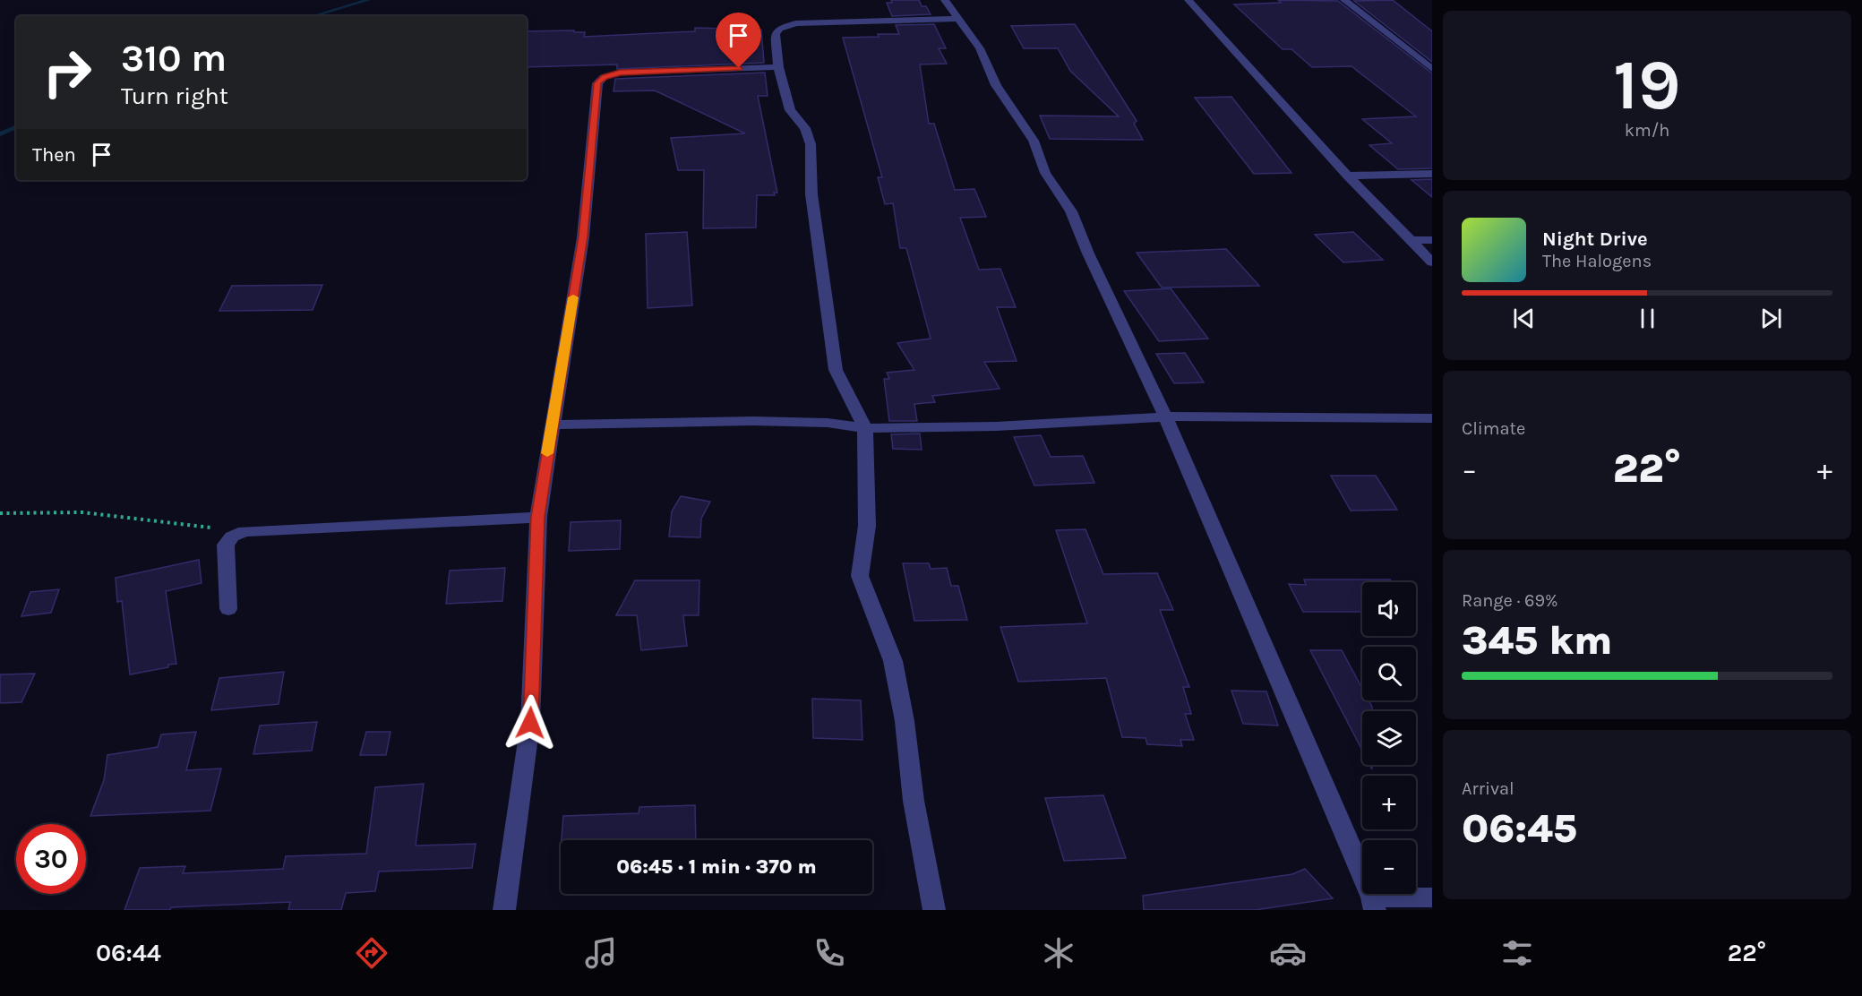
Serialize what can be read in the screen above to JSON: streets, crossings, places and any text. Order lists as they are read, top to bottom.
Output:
{
  "page": {
    "tile": [
      ["19", "km/h"],
      "Climate",
      ["Range · 69%", "345 km"],
      ["Arrival", "06:45"]
    ],
    "turn": ["310 m", "Turn right"],
    "then": "Then",
    "song": ["Night Drive", "The Halogens"],
    "heat": ["−", "22°", "+"],
    "map_buttons": ["+", "−"],
    "limit": "30",
    "trip": "06:45 · 1 min · 370 m",
    "tabs": ["06:44", "22°"]
  }
}
